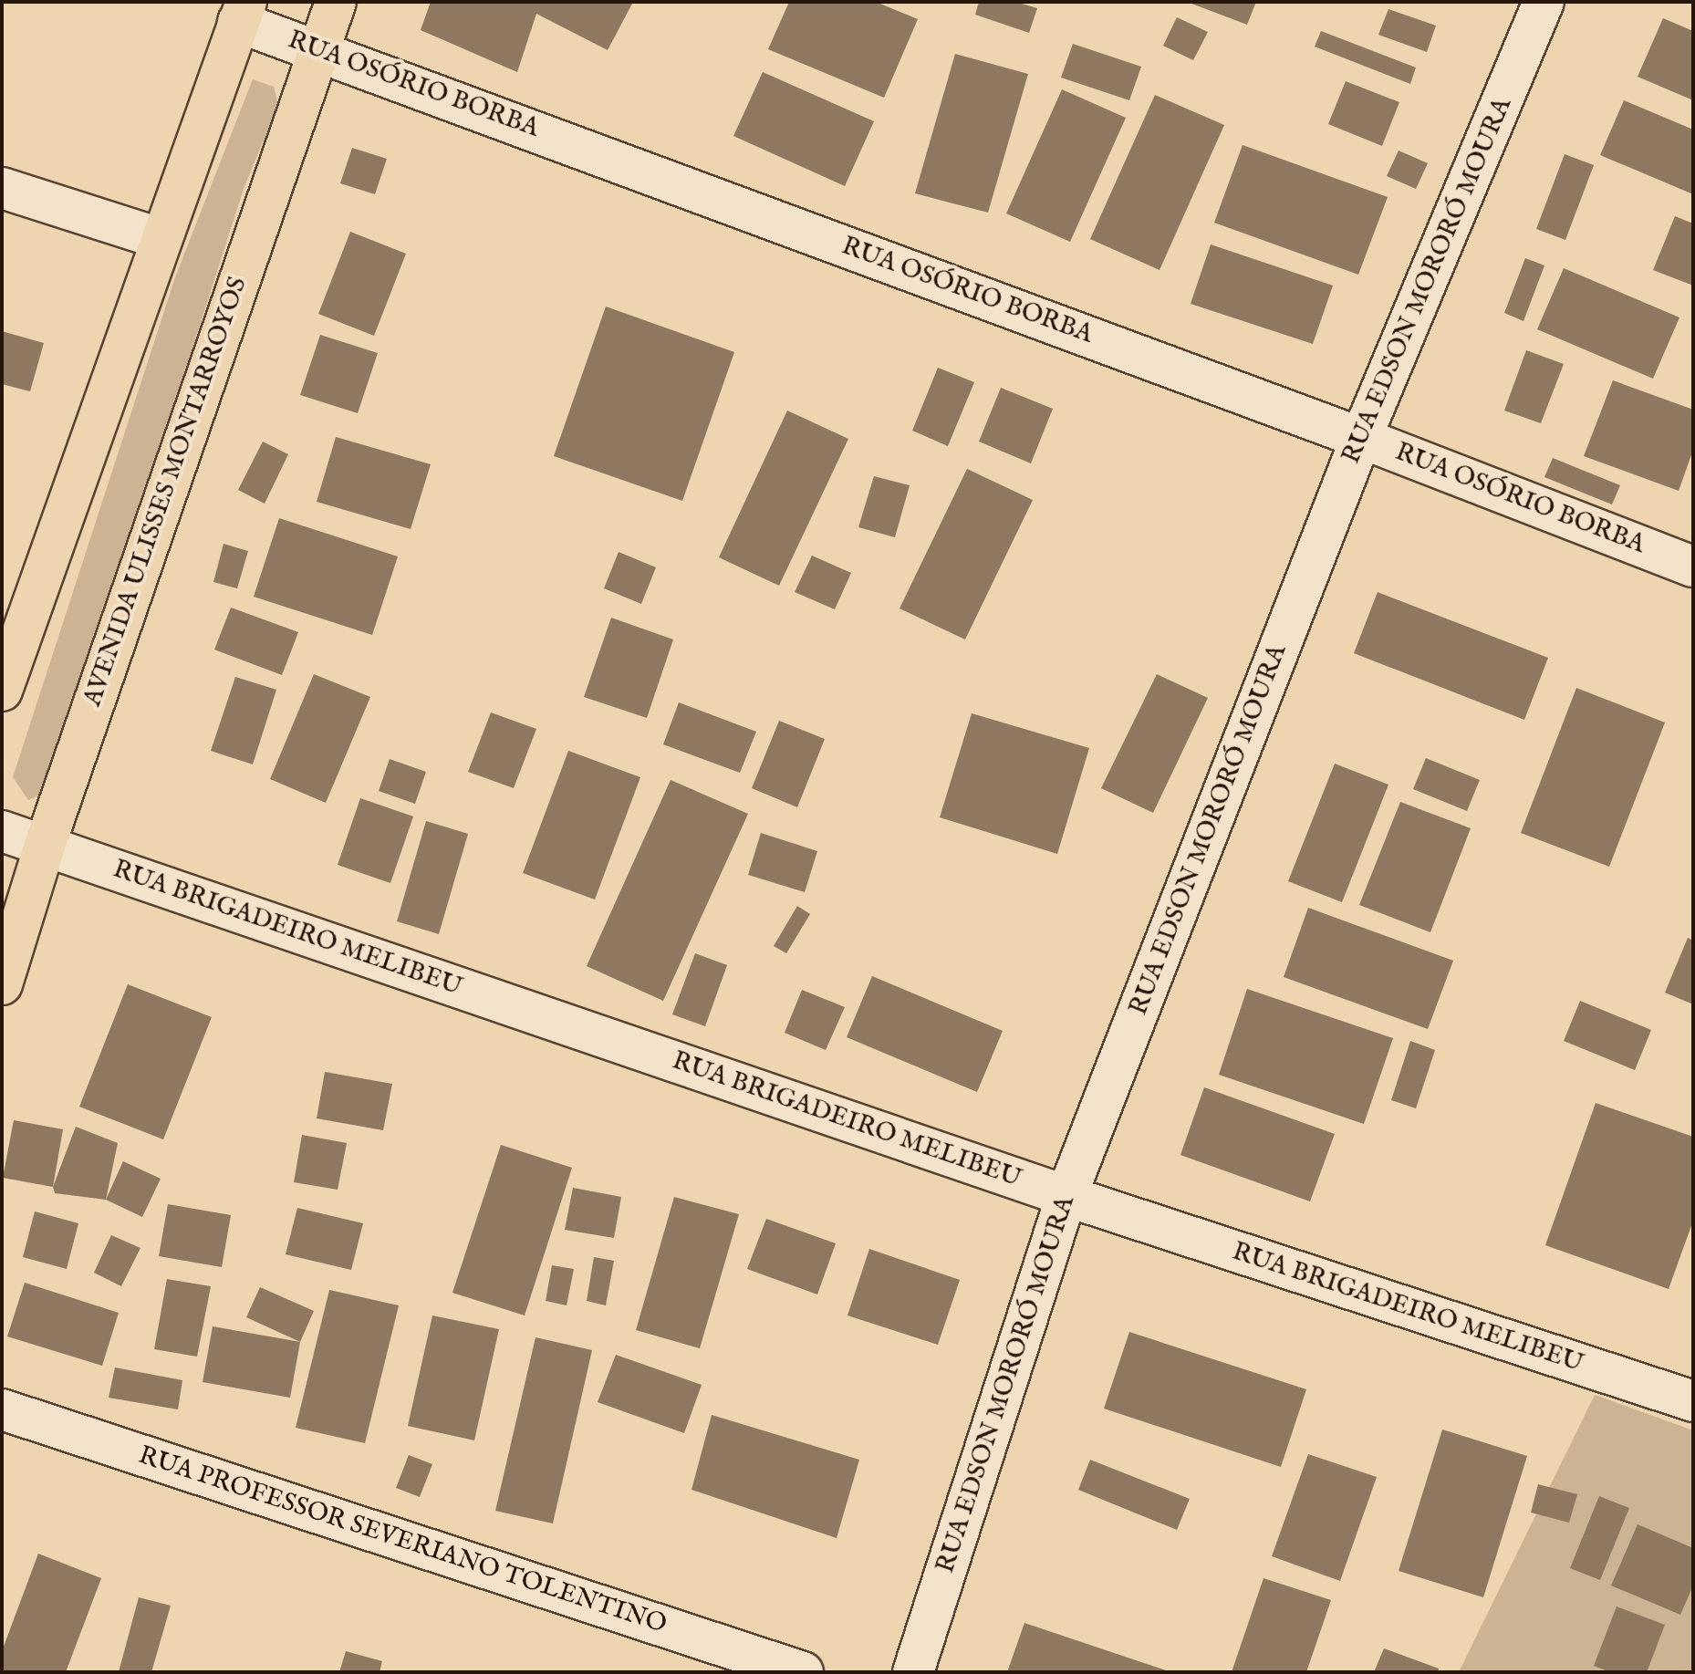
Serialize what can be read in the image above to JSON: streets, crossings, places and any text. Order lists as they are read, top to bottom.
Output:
{
  "streets": {
    "main road": ["AVENIDA ULISSES MONTARROYOS"],
    "street": [
      "RUA OSÓRIO BORBA",
      "RUA EDSON MORORÓ MOURA",
      "RUA BRIGADEIRO MELIBEU",
      "RUA PROFESSOR SEVERIANO TOLENTINO"
    ]
  },
  "crossings": [
    ["RUA OSÓRIO BORBA", "RUA EDSON MORORÓ MOURA"],
    ["RUA OSÓRIO BORBA", "AVENIDA ULISSES MONTARROYOS"],
    ["RUA EDSON MORORÓ MOURA", "RUA BRIGADEIRO MELIBEU"],
    ["AVENIDA ULISSES MONTARROYOS", "RUA BRIGADEIRO MELIBEU"]
  ]
}
